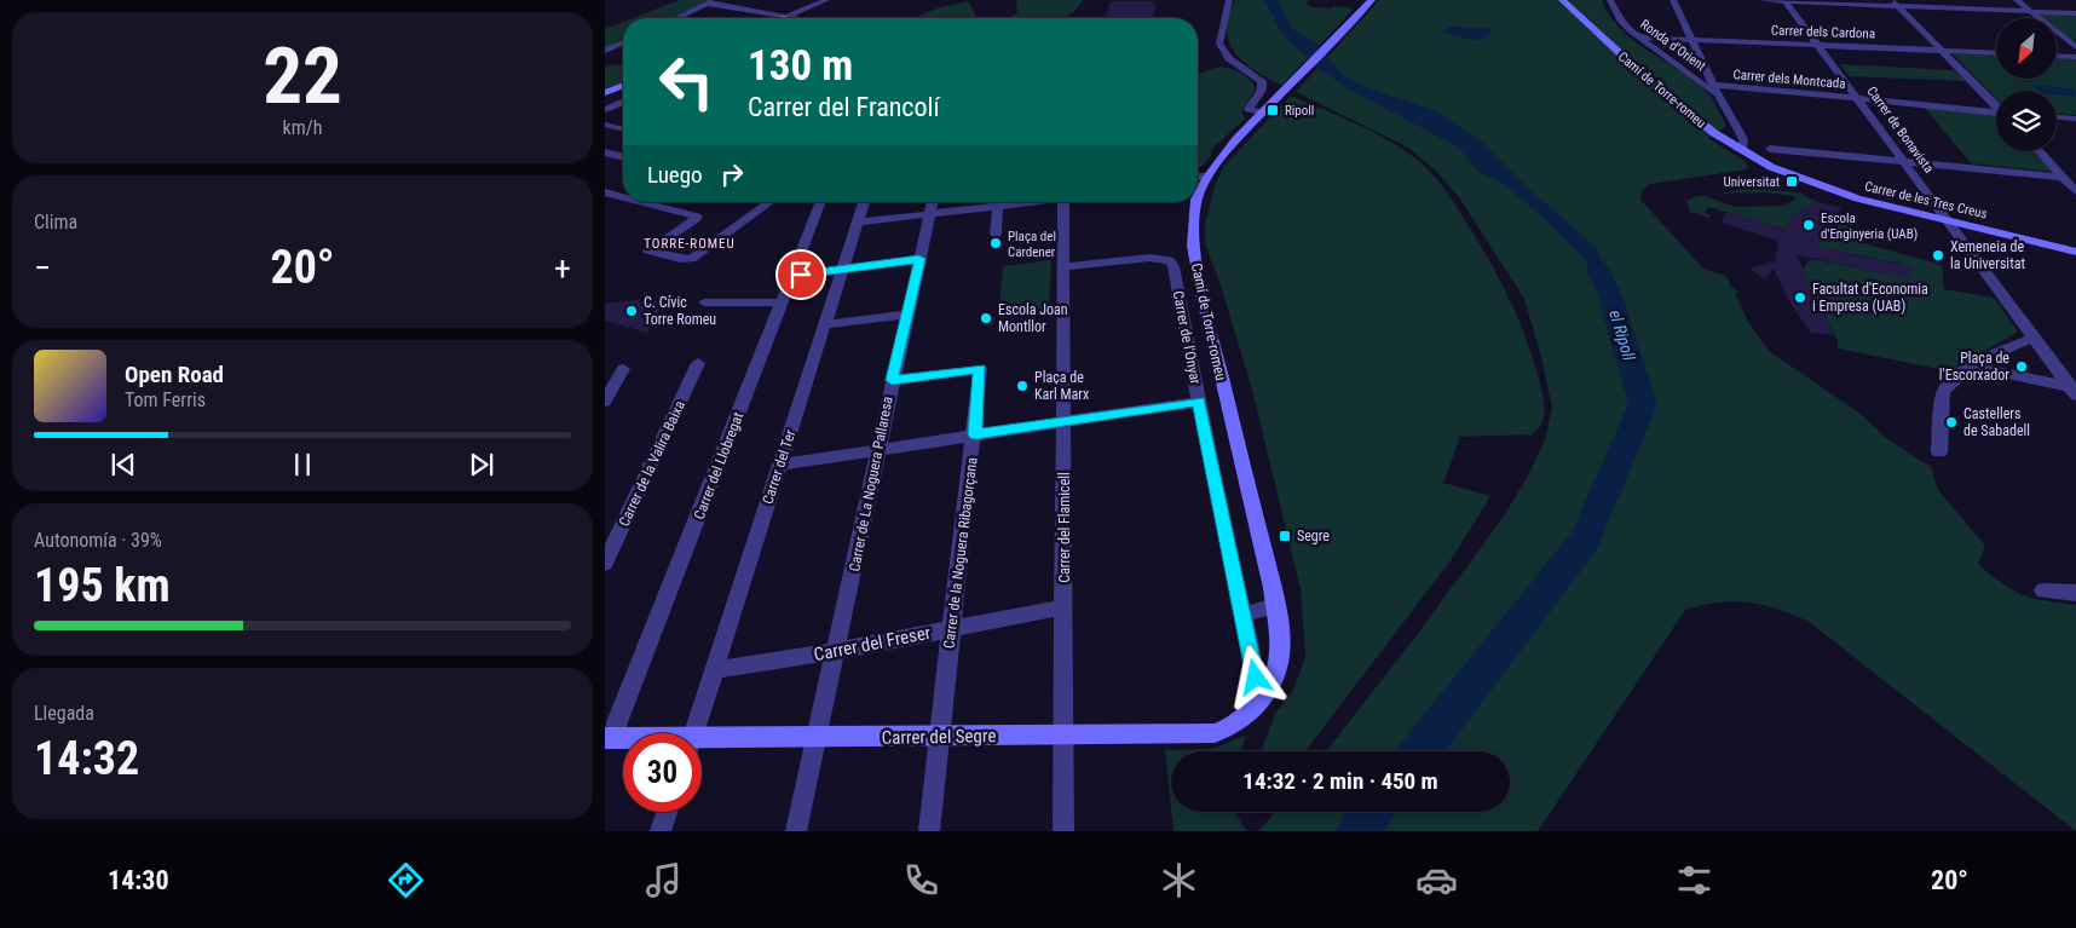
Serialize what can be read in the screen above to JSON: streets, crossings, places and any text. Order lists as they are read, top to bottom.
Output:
{
  "streets": {
    "street": [
      "Carrer dels Cardona",
      "Ronda d'Orient",
      "Carrer dels Montcada",
      "Camí de Torre-romeu",
      "Carrer de Bonavista",
      "Carrer de les Tres Creus",
      "Carrer de l'Onyar",
      "Carrer de la Valira Baixa",
      "Carrer del Llobregat",
      "Carrer del Ter",
      "Carrer de La Noguera Pallaresa",
      "Carrer del Flamicell",
      "Carrer de la Noguera Ribagorçana",
      "Carrer del Freser",
      "Carrer del Segre"
    ]
  },
  "crossings": [
    ["Carrer dels Cardona", "Ronda d'Orient"],
    ["Carrer dels Cardona", "Carrer de Bonavista"],
    ["Ronda d'Orient", "Carrer dels Montcada"],
    ["Carrer dels Montcada", "Carrer de Bonavista"],
    ["Camí de Torre-romeu", "Carrer de les Tres Creus"],
    ["Camí de Torre-romeu", "Carrer de l'Onyar"],
    ["Camí de Torre-romeu", "Carrer del Segre"],
    ["Carrer de Bonavista", "Carrer de les Tres Creus"],
    ["Carrer de l'Onyar", "Carrer del Flamicell"],
    ["Carrer de l'Onyar", "Carrer del Segre"],
    ["Carrer del Ter", "Carrer del Freser"],
    ["Carrer de La Noguera Pallaresa", "Carrer de la Noguera Ribagorçana"],
    ["Carrer de La Noguera Pallaresa", "Carrer del Freser"],
    ["Carrer de La Noguera Pallaresa", "Carrer del Segre"],
    ["Carrer del Flamicell", "Carrer del Freser"],
    ["Carrer del Flamicell", "Carrer del Segre"],
    ["Carrer de la Noguera Ribagorçana", "Carrer del Freser"],
    ["Carrer de la Noguera Ribagorçana", "Carrer del Segre"]
  ],
  "districts": ["TORRE-ROMEU"],
  "water": ["el Ripoll"],
  "places": {
    "transit": ["Ripoll", "Universitat", "Segre"],
    "other": [
      "Escola d'Enginyeria (UAB)",
      "Plaça del Cardener",
      "Xemeneia de la Universitat",
      "Facultat d'Economia i Empresa (UAB)",
      "C. Cívic Torre Romeu",
      "Escola Joan Montllor",
      "Plaça de l'Escorxador",
      "Plaça de Karl Marx",
      "Castellers de Sabadell"
    ]
  },
  "north": "bottom left",
  "page": {
    "tile": [
      ["22", "km/h"],
      "Clima",
      ["Autonomía · 39%", "195 km"],
      ["Llegada", "14:32"]
    ],
    "turn": ["130 m", "Carrer del Francolí"],
    "then": "Luego",
    "heat": ["−", "20°", "+"],
    "song": ["Open Road", "Tom Ferris"],
    "limit": "30",
    "trip": "14:32 · 2 min · 450 m",
    "tabs": ["14:30", "20°"]
  }
}
